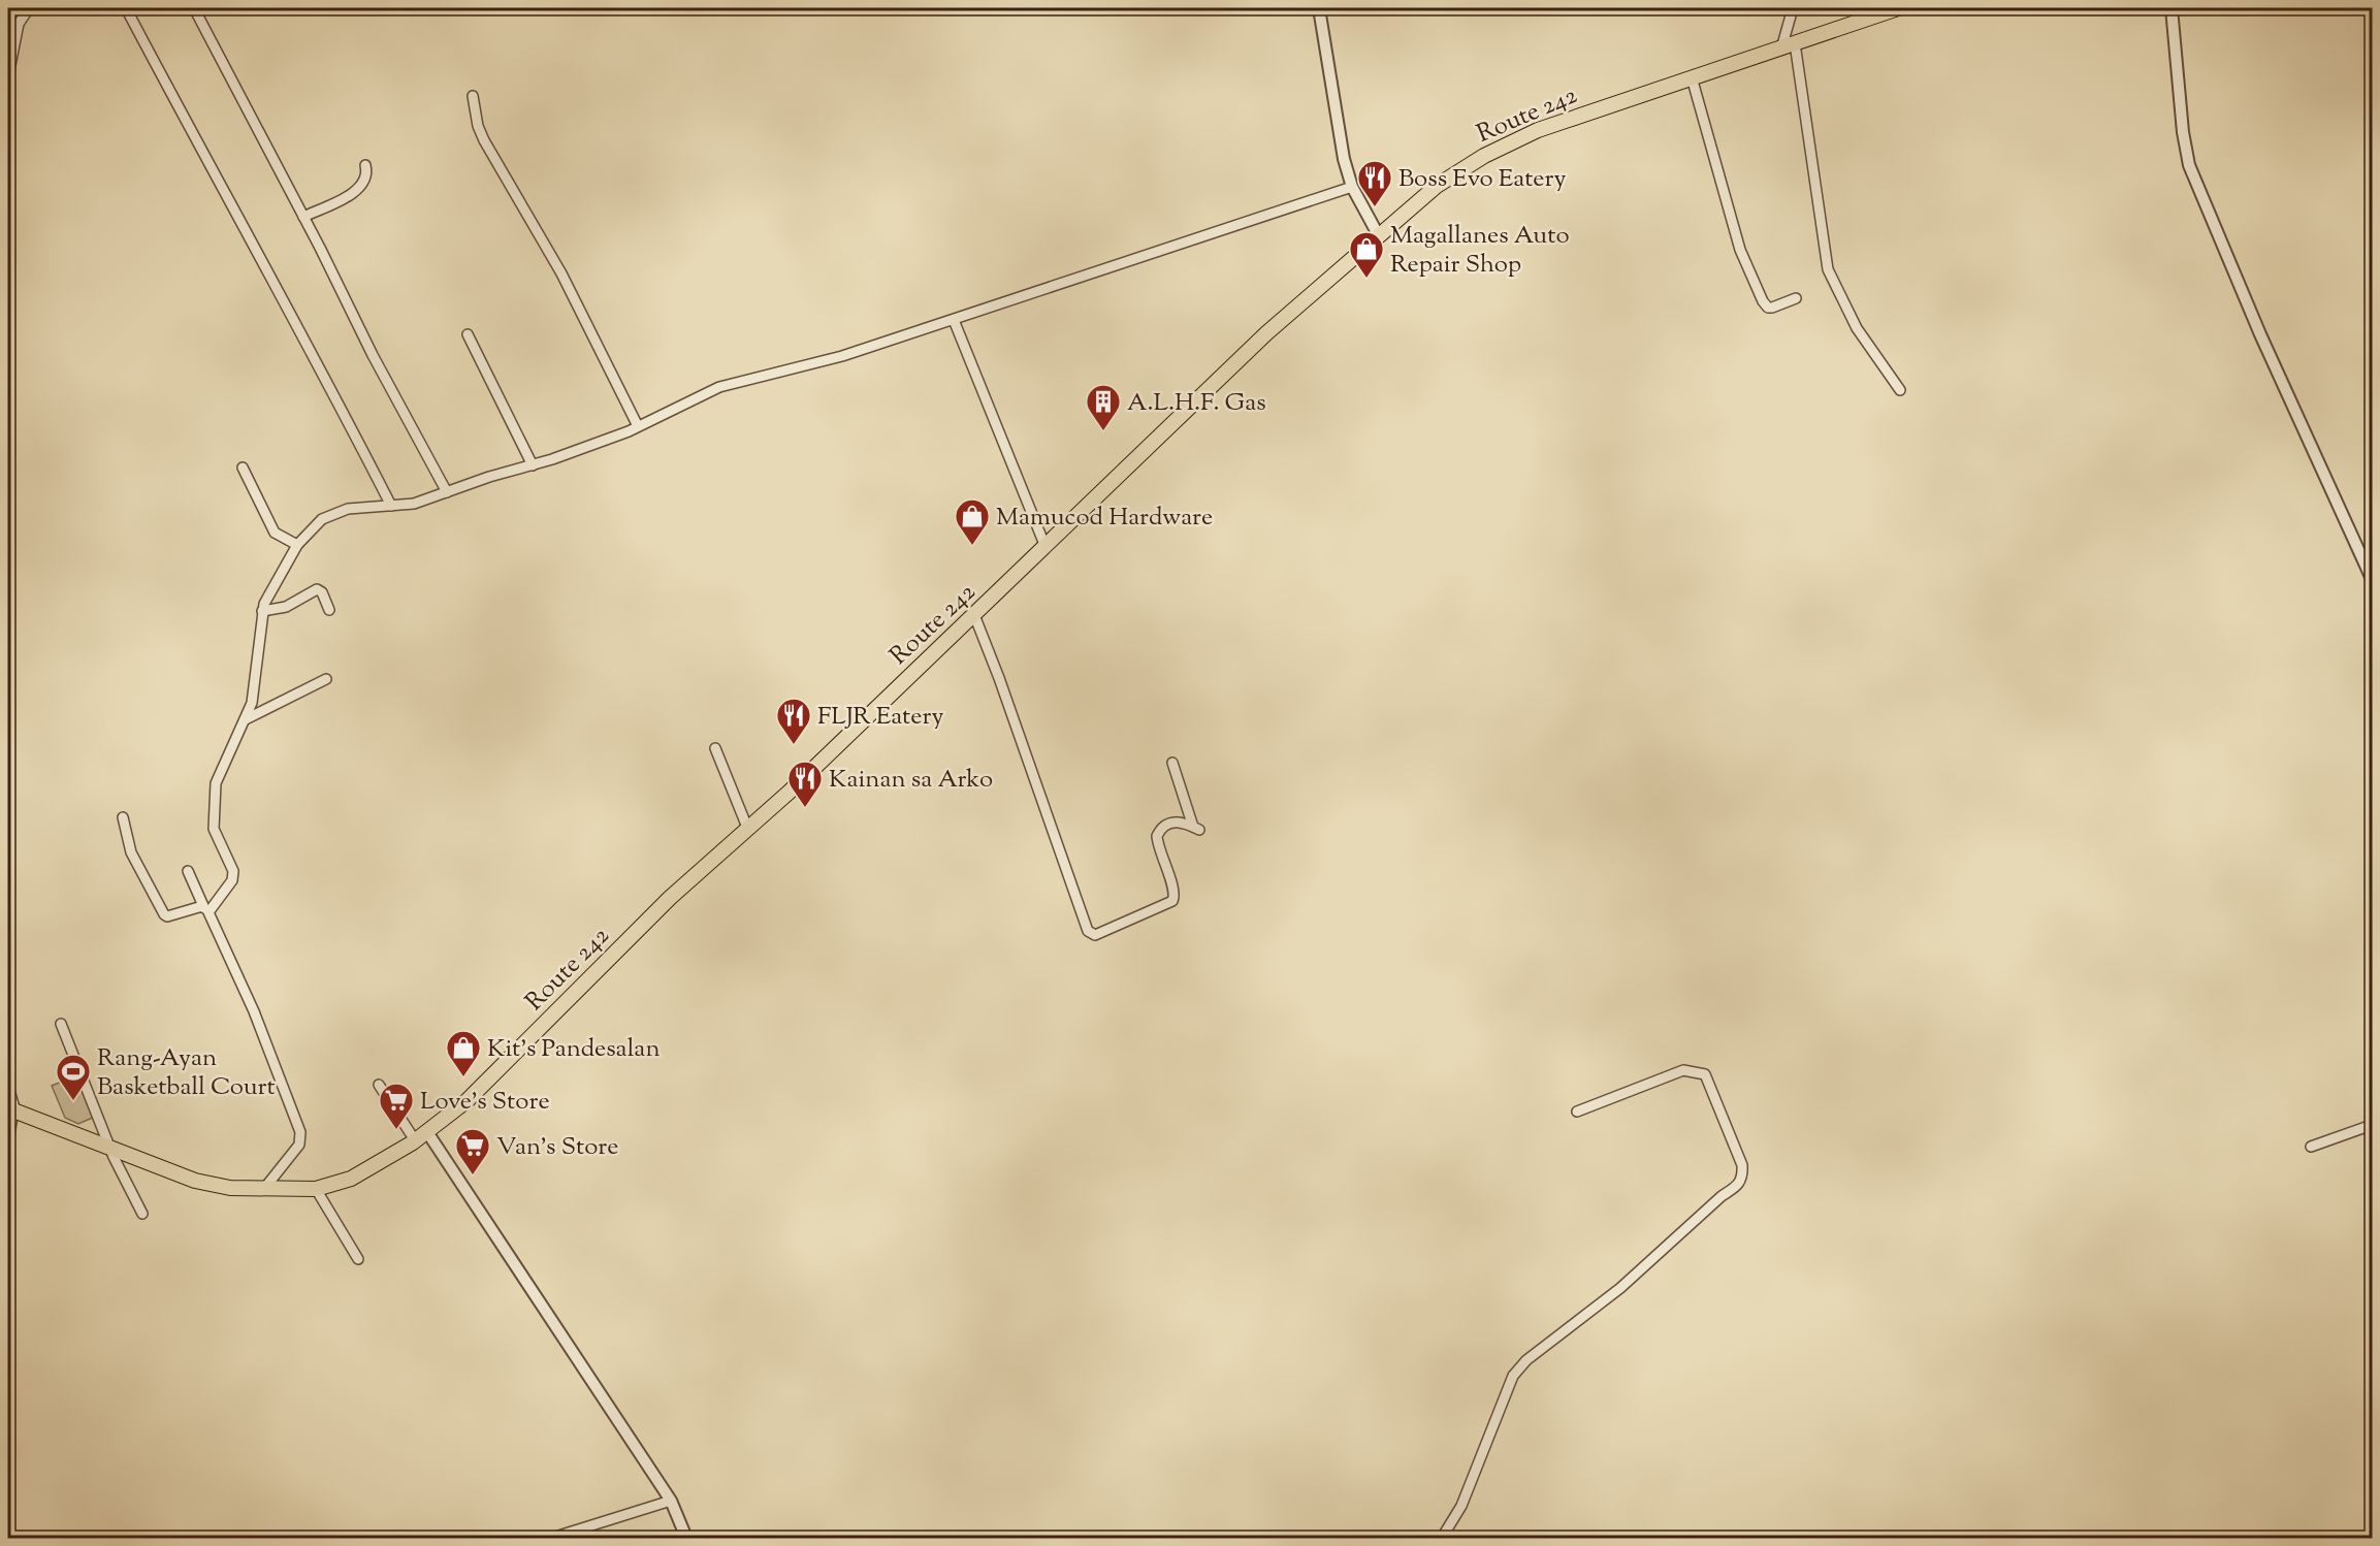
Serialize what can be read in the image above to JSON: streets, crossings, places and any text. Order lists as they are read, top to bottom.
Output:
{
  "streets": {
    "main road": ["Route 242"]
  },
  "places": {
    "restaurant": ["Boss Evo Eatery", "FLJR Eatery", "Kainan sa Arko"],
    "shop": ["Magallanes Auto Repair Shop", "Mamucod Hardware", "Kit's Pandesalan"],
    "building": ["A.L.H.F. Gas"],
    "sports": ["Rang-Ayan Basketball Court"],
    "supermarket": ["Love's Store", "Van's Store"]
  }
}
